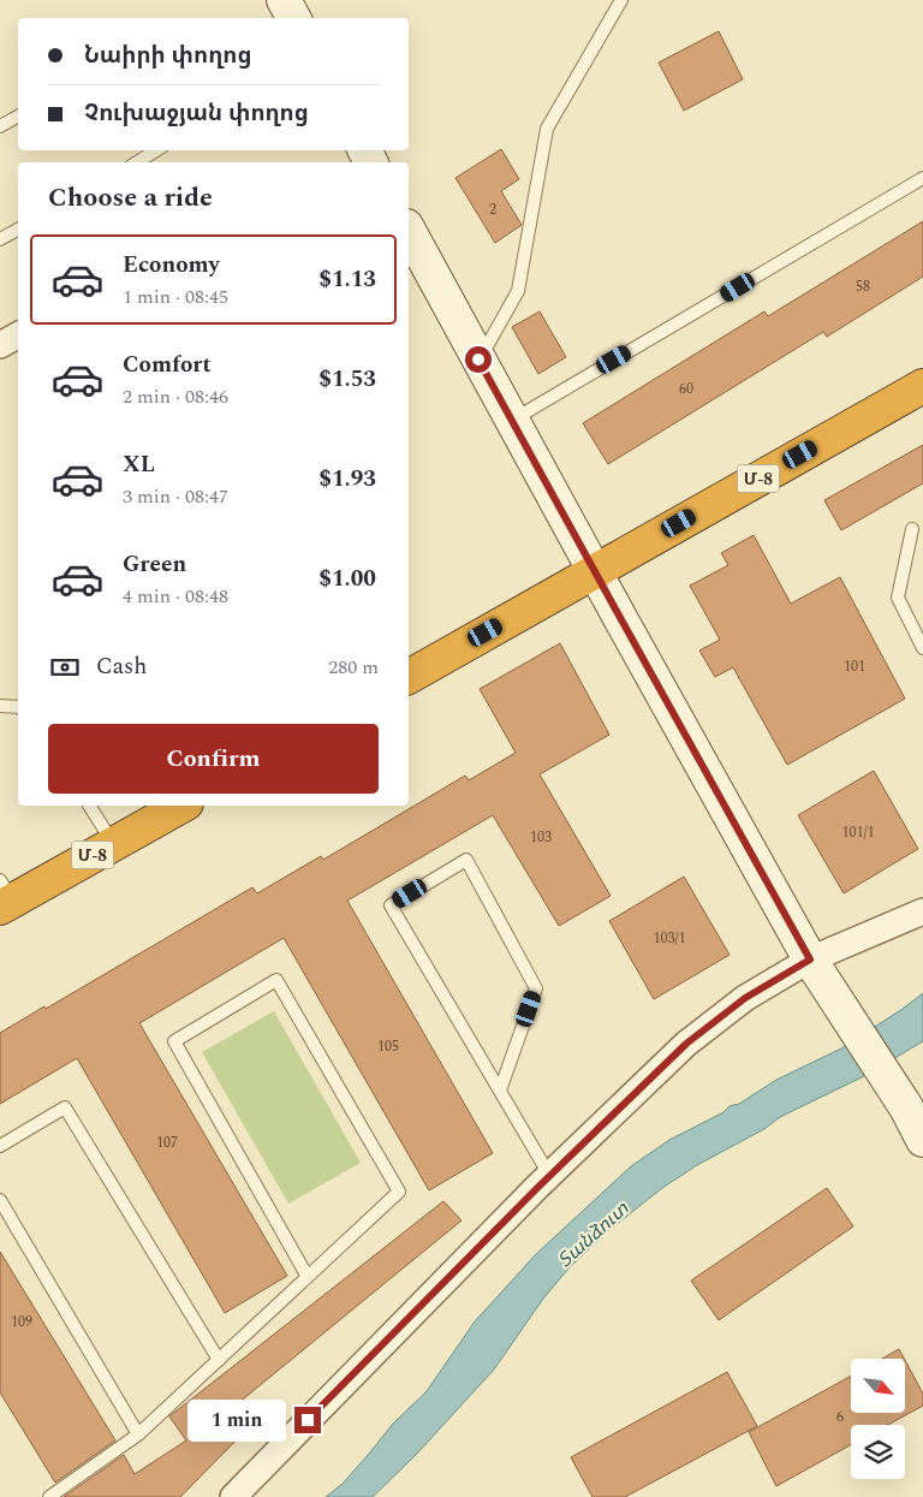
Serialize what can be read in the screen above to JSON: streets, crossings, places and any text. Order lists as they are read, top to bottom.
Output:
{
  "streets": {
    "highway": ["Մ-8"]
  },
  "water": ["Տանձուտ"],
  "house_numbers": [
    "2",
    "58",
    "60",
    "101",
    "101/1",
    "103",
    "103/1",
    "105",
    "107",
    "109",
    "6"
  ],
  "north": "bottom right",
  "page": {
    "banner": ["Նաիրի փողոց", "Չուխաջյան փողոց"],
    "heading": "Choose a ride",
    "list": [
      {
        "name": "Economy",
        "note": "1 min · 08:45",
        "value": "$1.13"
      },
      {
        "name": "Comfort",
        "note": "2 min · 08:46",
        "value": "$1.53"
      },
      {
        "name": "XL",
        "note": "3 min · 08:47",
        "value": "$1.93"
      },
      {
        "name": "Green",
        "note": "4 min · 08:48",
        "value": "$1.00"
      }
    ],
    "pay": ["Cash", "280 m"],
    "buttons": "Confirm",
    "bubble": "1 min"
  }
}
